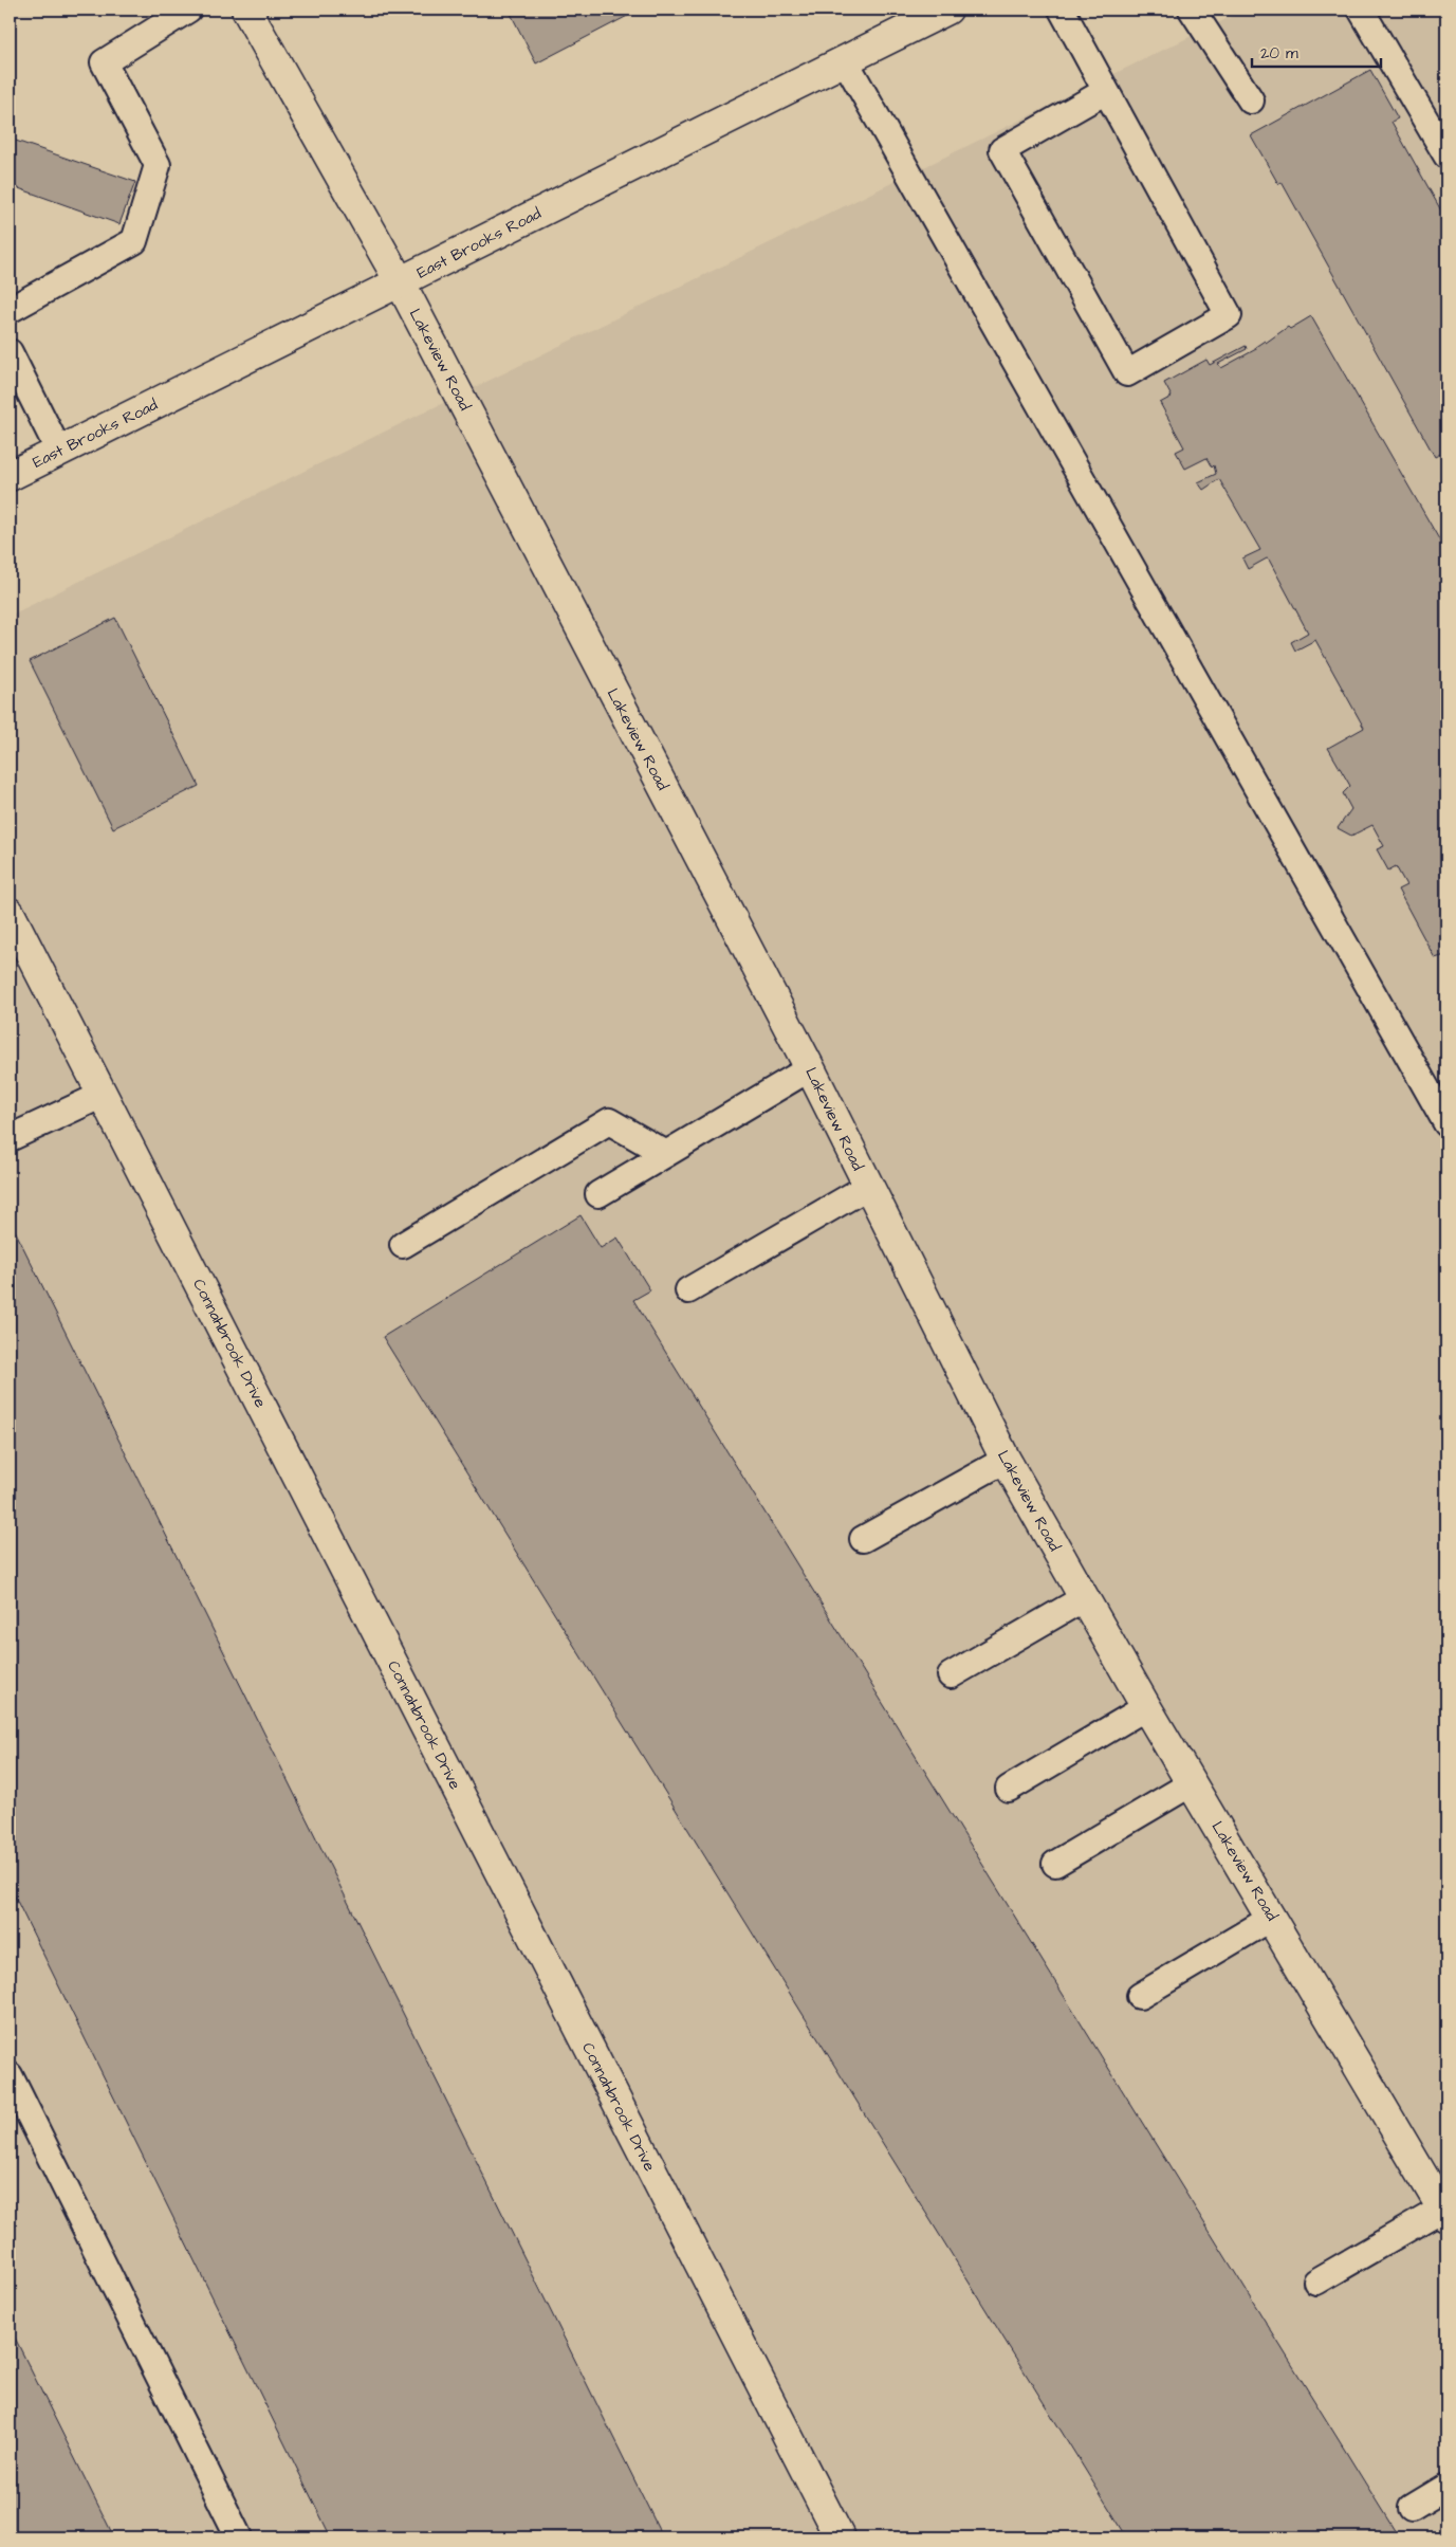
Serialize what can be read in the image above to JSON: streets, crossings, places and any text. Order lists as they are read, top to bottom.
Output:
{
  "streets": {
    "street": ["East Brooks Road", "Lakeview Road", "Connahbrook Drive"]
  },
  "crossings": [
    ["East Brooks Road", "Lakeview Road"]
  ],
  "scale_bar": "20 m"
}
